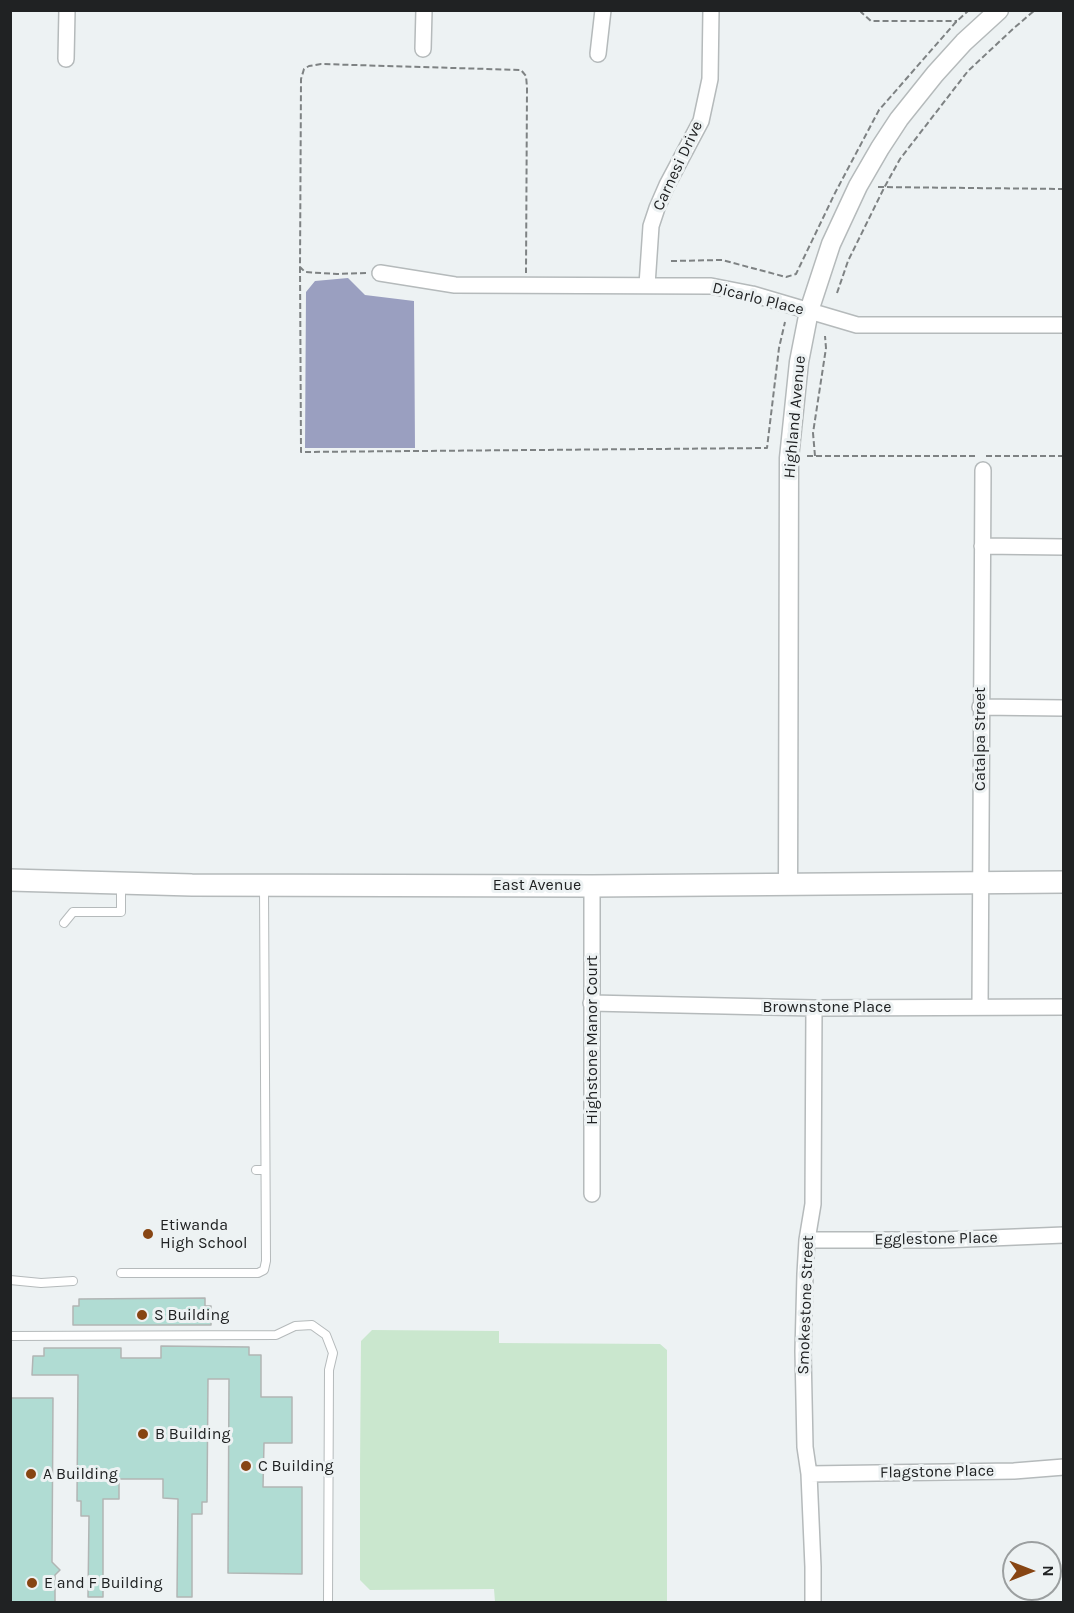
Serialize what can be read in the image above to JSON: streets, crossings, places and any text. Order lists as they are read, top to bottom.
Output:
{
  "streets": {
    "main road": ["East Avenue"],
    "street": [
      "Carnesi Drive",
      "Dicarlo Place",
      "Highland Avenue",
      "Catalpa Street",
      "Brownstone Place",
      "Highstone Manor Court",
      "Egglestone Place",
      "Smokestone Street",
      "Flagstone Place"
    ]
  },
  "crossings": [
    ["Carnesi Drive", "Dicarlo Place"],
    ["Dicarlo Place", "Highland Avenue"],
    ["Highland Avenue", "East Avenue"],
    ["Catalpa Street", "East Avenue"],
    ["Catalpa Street", "Brownstone Place"],
    ["East Avenue", "Highstone Manor Court"],
    ["Brownstone Place", "Highstone Manor Court"],
    ["Brownstone Place", "Smokestone Street"],
    ["Egglestone Place", "Smokestone Street"],
    ["Smokestone Street", "Flagstone Place"]
  ],
  "places": [
    "Etiwanda High School",
    "S Building",
    "B Building",
    "C Building",
    "A Building",
    "E and F Building"
  ],
  "north": "right"
}
